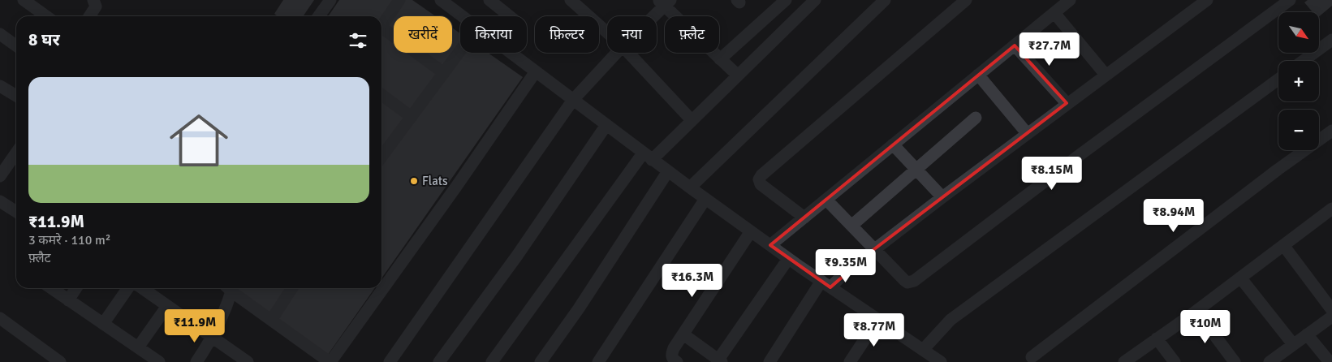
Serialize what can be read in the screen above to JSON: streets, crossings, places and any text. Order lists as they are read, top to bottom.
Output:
{
  "places": ["Flats"],
  "north": "bottom right",
  "page": {
    "map_buttons": ["+", "−"],
    "chip": [
      "खरीदें",
      "किराया",
      "फ़िल्टर",
      "नया",
      "फ़्लैट"
    ],
    "heading": "8 घर",
    "price": [
      "₹27.7M",
      "₹8.15M",
      "₹8.94M",
      "₹9.35M",
      "₹16.3M",
      "₹11.9M",
      "₹10M",
      "₹8.77M"
    ],
    "list": [
      {
        "name": "₹11.9M",
        "note": "3 कमरे · 110 m² · फ़्लैट"
      }
    ]
  }
}
